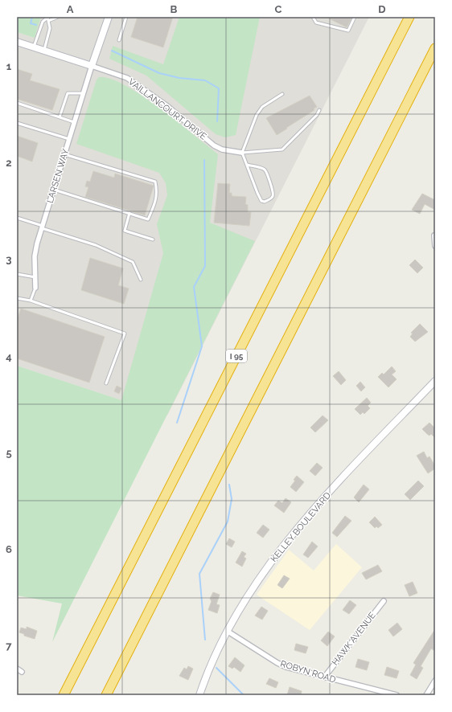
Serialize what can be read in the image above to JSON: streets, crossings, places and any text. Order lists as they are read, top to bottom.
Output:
{
  "streets": {
    "highway": ["I 95"],
    "main road": ["KELLEY BOULEVARD"],
    "street": [
      "VAILLANCOURT DRIVE",
      "LARSEN WAY",
      "HAWK AVENUE",
      "ROBYN ROAD"
    ]
  },
  "crossings": [
    ["VAILLANCOURT DRIVE", "LARSEN WAY"],
    ["KELLEY BOULEVARD", "ROBYN ROAD"],
    ["HAWK AVENUE", "ROBYN ROAD"]
  ],
  "grid": {
    "columns": [
      "A",
      "B",
      "C",
      "D"
    ],
    "rows": [
      "1",
      "2",
      "3",
      "4",
      "5",
      "6",
      "7"
    ]
  }
}
